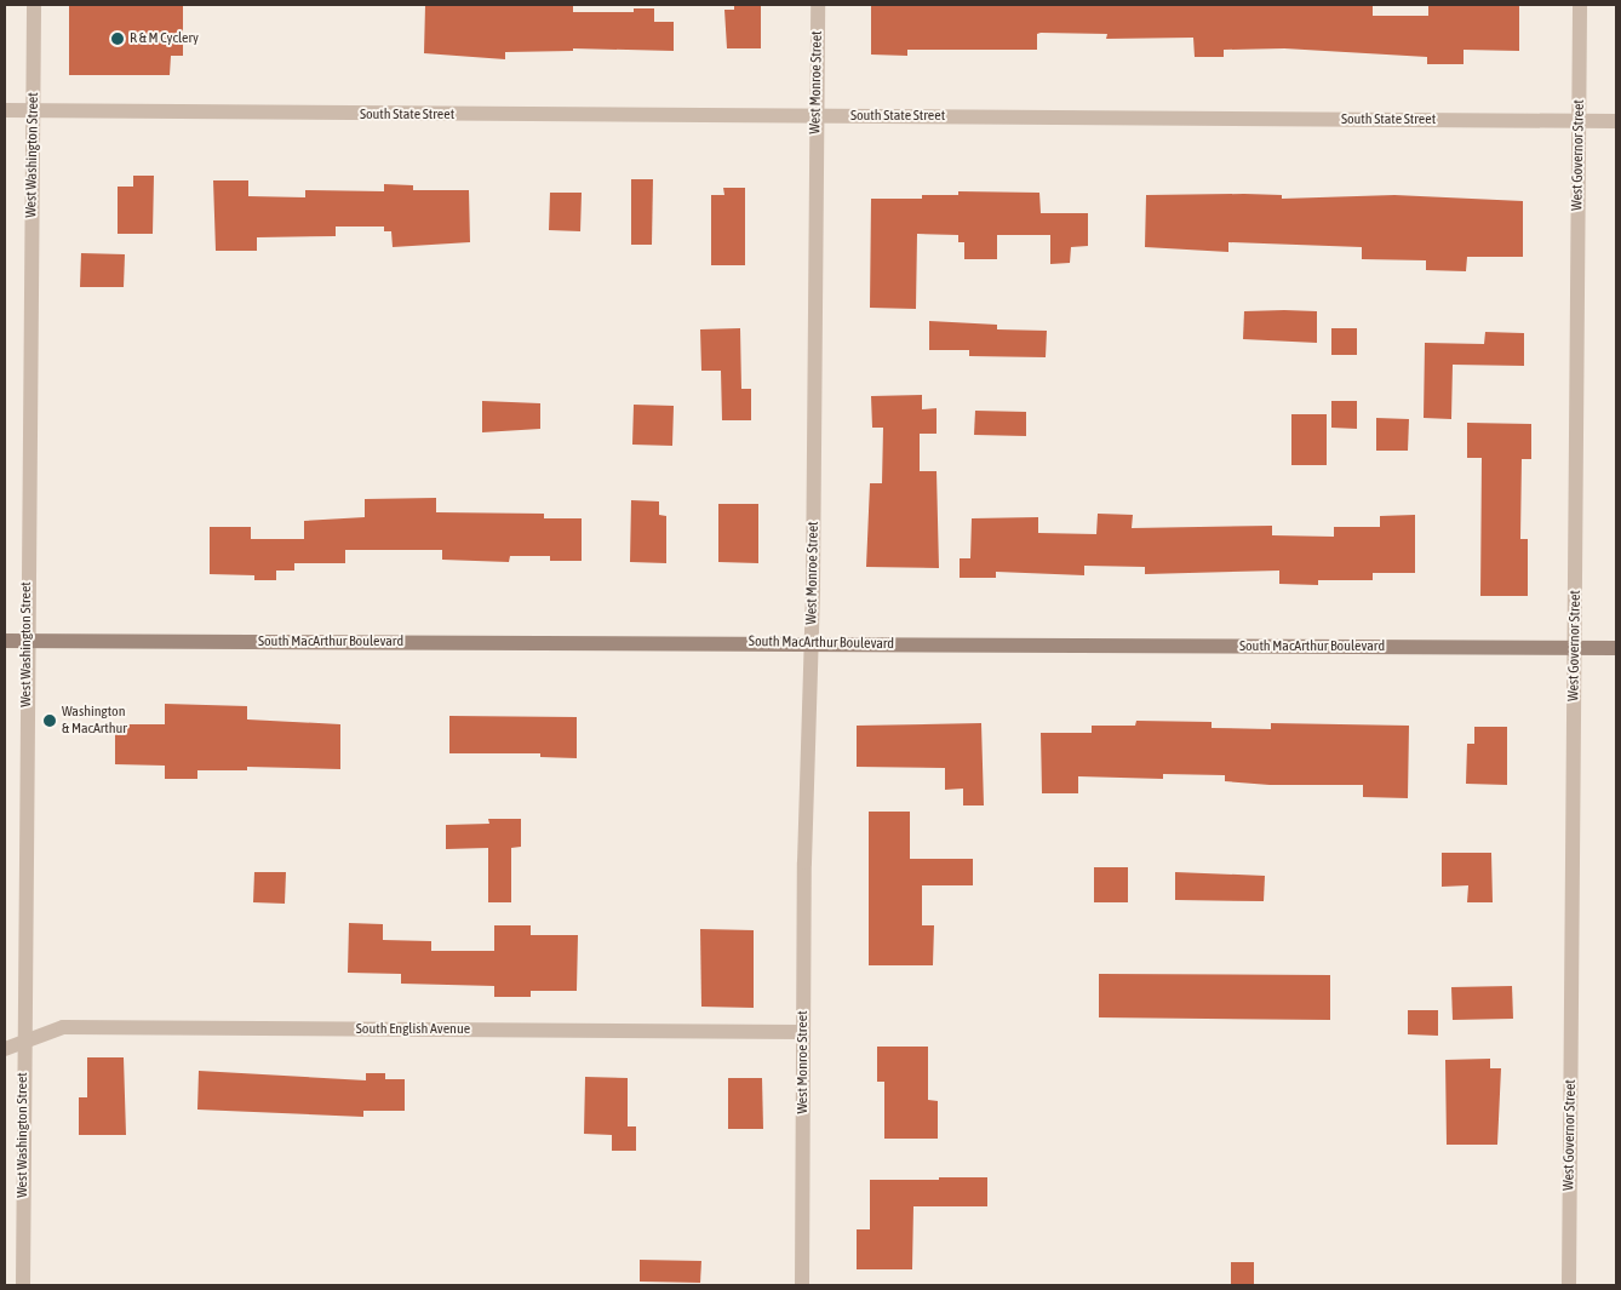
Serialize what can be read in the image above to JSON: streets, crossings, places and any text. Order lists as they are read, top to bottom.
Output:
{
  "streets": {
    "main road": ["South MacArthur Boulevard"],
    "street": [
      "West Monroe Street",
      "South State Street",
      "West Washington Street",
      "West Governor Street",
      "South English Avenue"
    ]
  },
  "crossings": [
    ["West Monroe Street", "South State Street"],
    ["West Monroe Street", "South MacArthur Boulevard"],
    ["West Monroe Street", "South English Avenue"],
    ["South State Street", "West Washington Street"],
    ["South State Street", "West Governor Street"],
    ["West Washington Street", "South MacArthur Boulevard"],
    ["West Washington Street", "South English Avenue"],
    ["West Governor Street", "South MacArthur Boulevard"]
  ],
  "places": ["R & M Cyclery", "Washington & MacArthur"]
}
